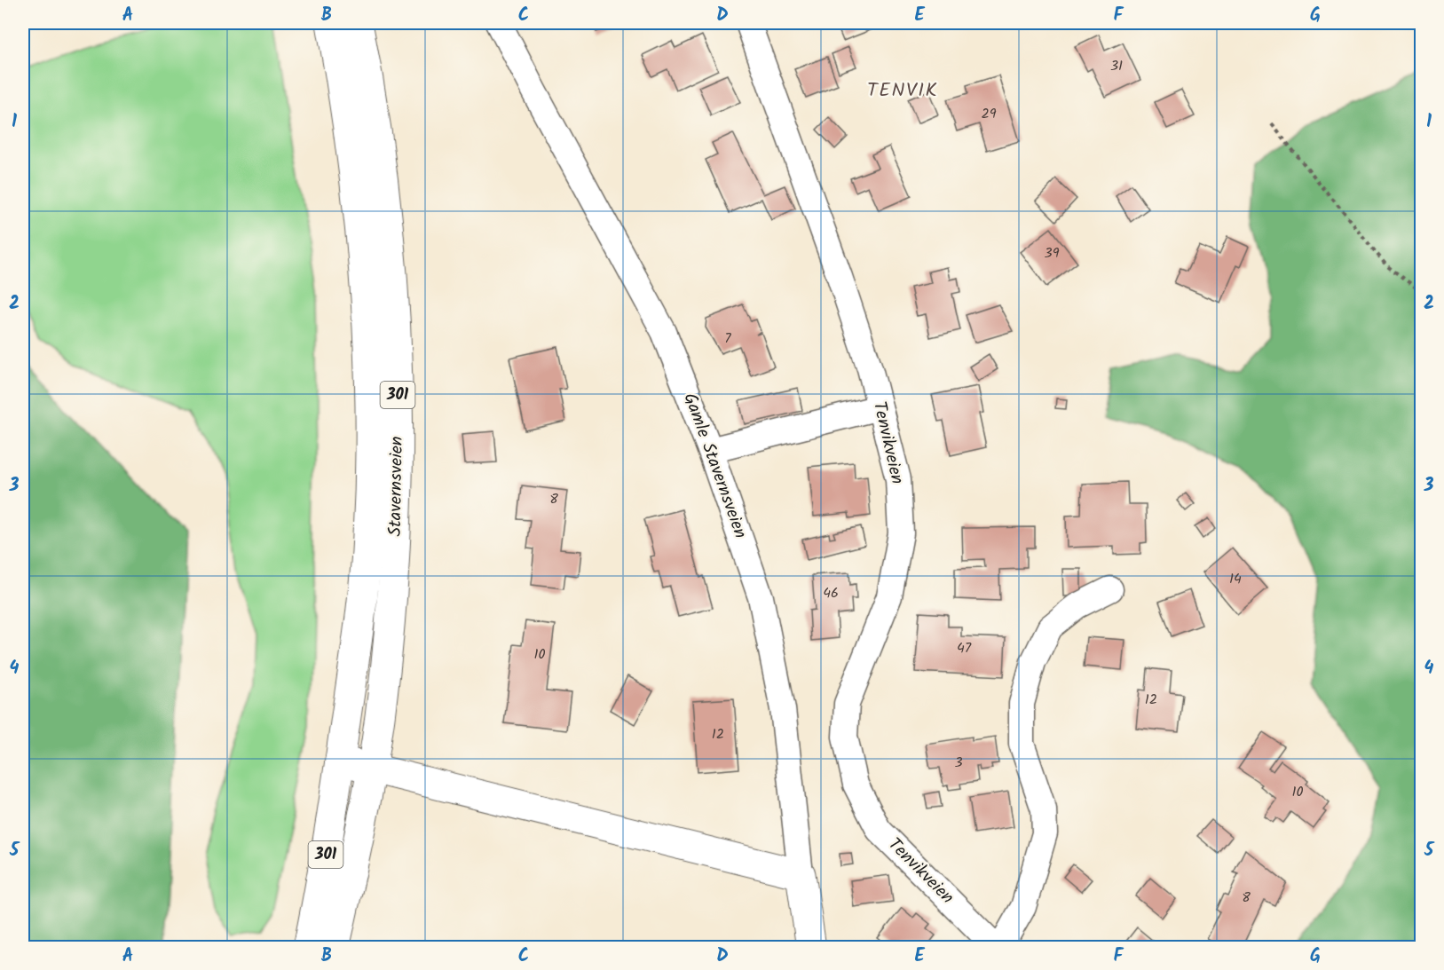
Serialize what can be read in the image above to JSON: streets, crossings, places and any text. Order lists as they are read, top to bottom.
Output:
{
  "streets": {
    "main road": ["301", "Gamle Stavernsveien", "Stavernsveien"],
    "street": ["Tenvikveien"]
  },
  "districts": ["TENVIK"],
  "house_numbers": [
    "31",
    "29",
    "39",
    "7",
    "8",
    "14",
    "46",
    "47",
    "10",
    "12",
    "12",
    "3",
    "10",
    "8"
  ],
  "grid": {
    "columns": [
      "A",
      "B",
      "C",
      "D",
      "E",
      "F",
      "G"
    ],
    "rows": [
      "1",
      "2",
      "3",
      "4",
      "5"
    ]
  }
}
